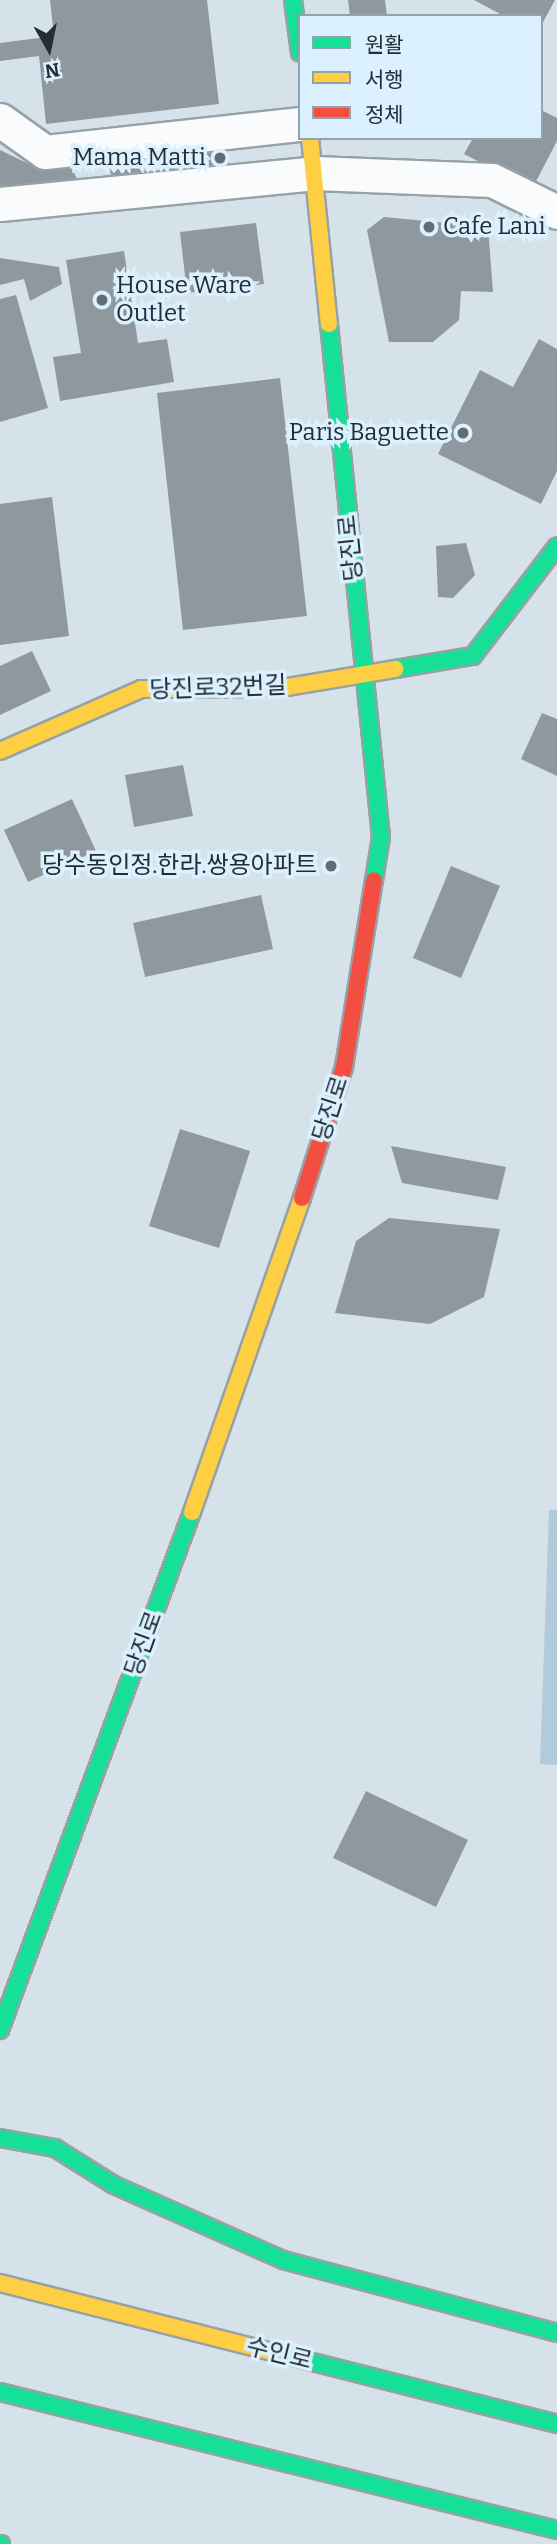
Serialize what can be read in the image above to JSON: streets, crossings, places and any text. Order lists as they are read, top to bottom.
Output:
{
  "streets": {
    "main road": ["당진로", "당진로32번길", "수인로"]
  },
  "crossings": [
    ["당진로", "당진로32번길"]
  ],
  "places": [
    "Mama Matti",
    "Cafe Lani",
    "House Ware Outlet",
    "Paris Baguette",
    "당수동인정.한라.쌍용아파트"
  ],
  "legend": ["원활", "서행", "정체"],
  "north": "bottom"
}
